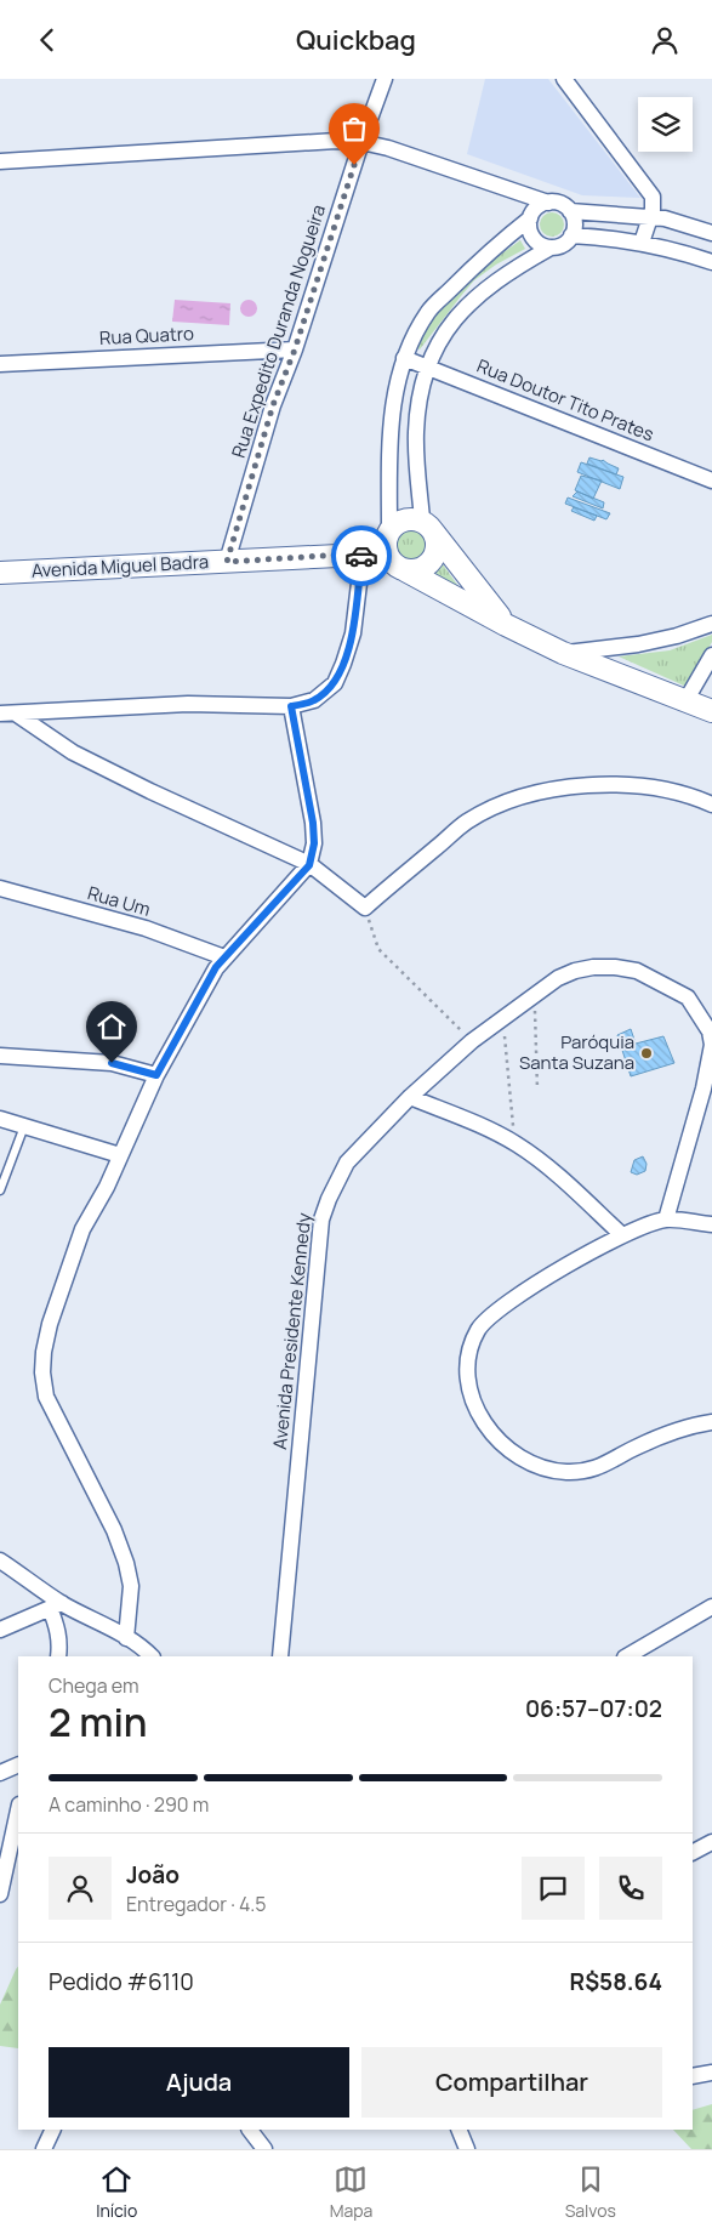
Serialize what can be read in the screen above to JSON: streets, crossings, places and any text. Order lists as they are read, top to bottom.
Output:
{
  "streets": {
    "main road": ["Avenida Miguel Badra"],
    "street": [
      "Rua Expedito Duranda Nogueira",
      "Rua Quatro",
      "Rua Doutor Tito Prates",
      "Rua Um",
      "Avenida Presidente Kennedy"
    ]
  },
  "crossings": [
    ["Rua Expedito Duranda Nogueira", "Rua Quatro"],
    ["Rua Expedito Duranda Nogueira", "Avenida Miguel Badra"]
  ],
  "places": ["Paróquia Santa Suzana"],
  "page": {
    "header": "Quickbag",
    "heading": ["2 min", "Chega em", "06:57–07:02"],
    "panel": [
      "João",
      "Entregador · 4.5",
      "Pedido #6110",
      "R$58.64"
    ],
    "bar": "A caminho · 290 m",
    "buttons": ["Ajuda", "Compartilhar"],
    "tabs": ["Início", "Mapa", "Salvos"]
  }
}
